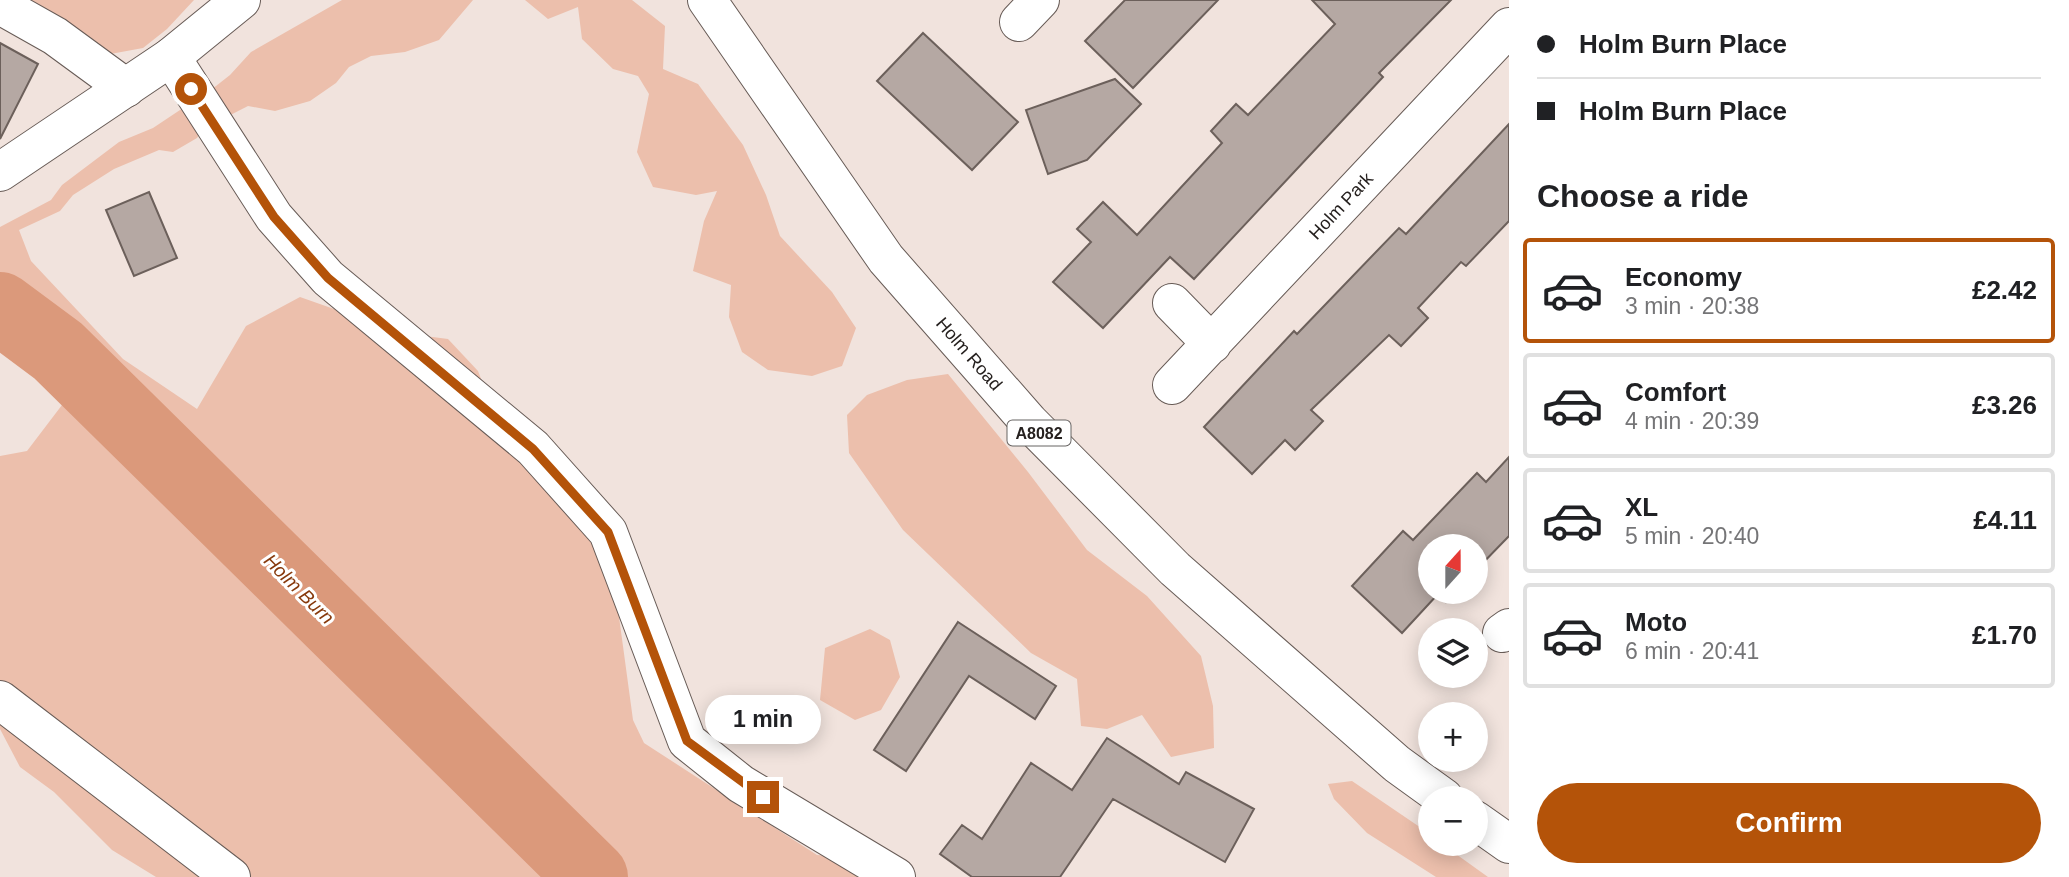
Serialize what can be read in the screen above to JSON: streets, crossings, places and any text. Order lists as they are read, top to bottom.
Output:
{
  "streets": {
    "street": ["Holm Park", "Holm Road", "A8082"]
  },
  "water": ["Holm Burn"],
  "north": "top",
  "page": {
    "banner": ["Holm Burn Place", "Holm Burn Place"],
    "heading": "Choose a ride",
    "list": [
      {
        "name": "Economy",
        "note": "3 min · 20:38",
        "value": "£2.42"
      },
      {
        "name": "Comfort",
        "note": "4 min · 20:39",
        "value": "£3.26"
      },
      {
        "name": "XL",
        "note": "5 min · 20:40",
        "value": "£4.11"
      },
      {
        "name": "Moto",
        "note": "6 min · 20:41",
        "value": "£1.70"
      }
    ],
    "map_buttons": ["+", "−"],
    "bubble": "1 min",
    "buttons": "Confirm"
  }
}
